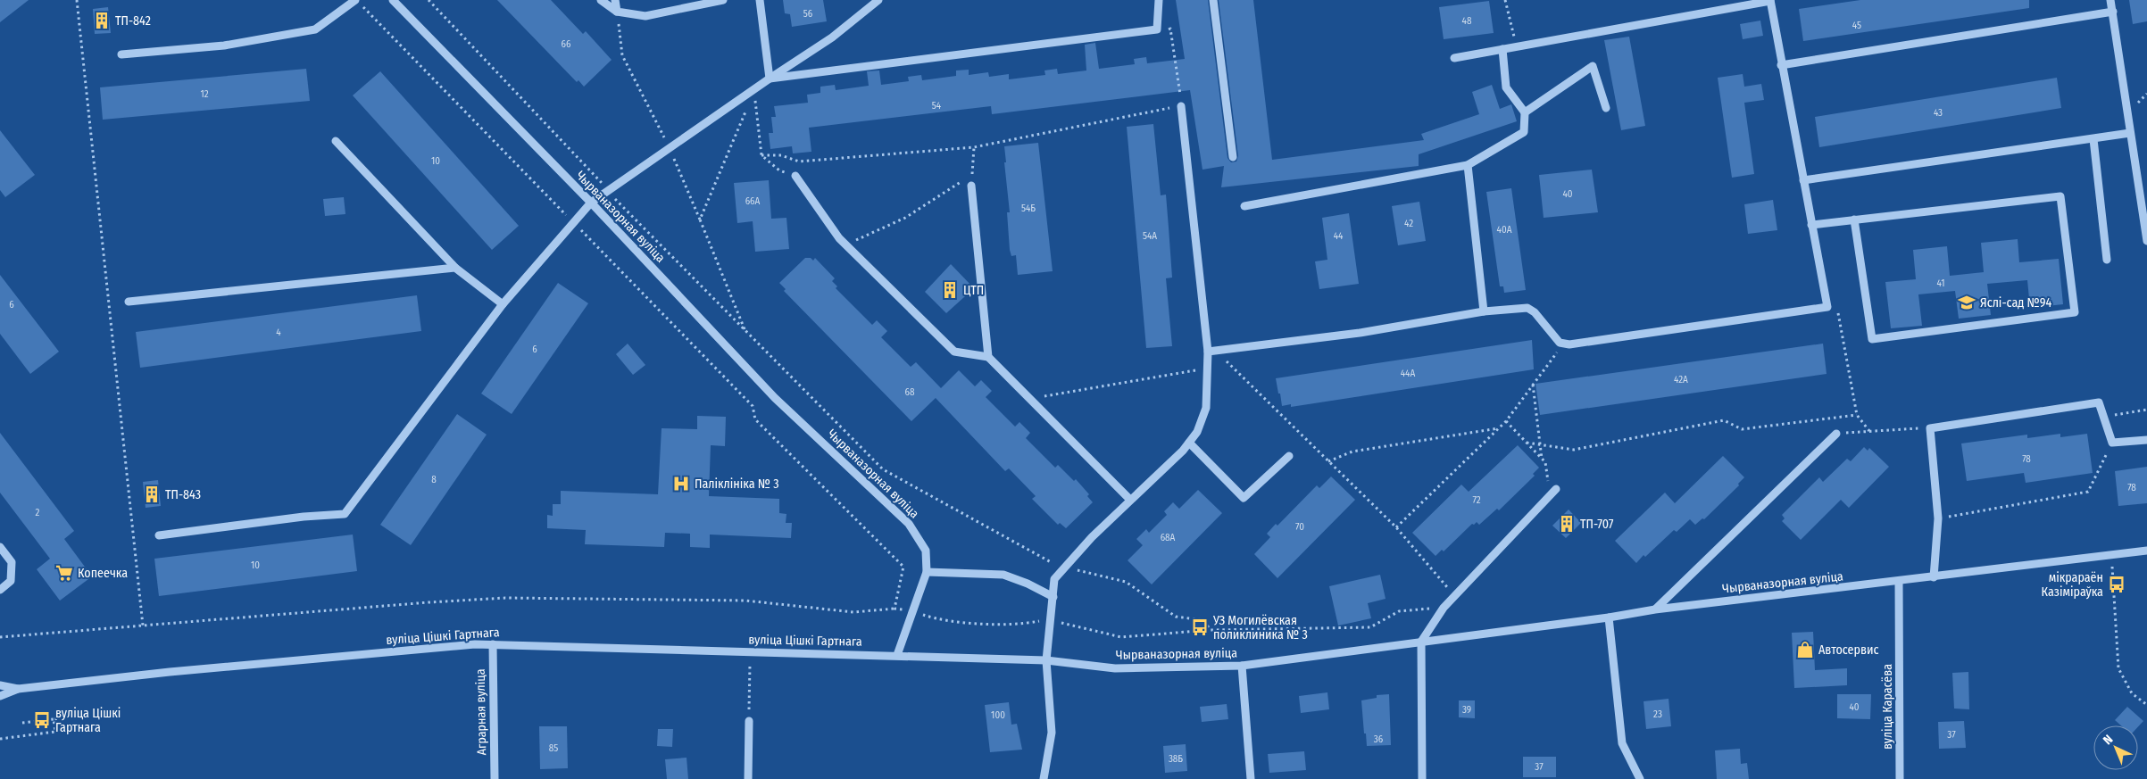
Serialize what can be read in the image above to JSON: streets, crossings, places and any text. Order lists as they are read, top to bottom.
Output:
{
  "streets": {
    "street": [
      "Чырваназорная вуліца",
      "вуліца Цішкі Гартнага",
      "вуліца Карасёва",
      "Аграрная вуліца"
    ]
  },
  "crossings": [
    ["Чырваназорная вуліца", "вуліца Цішкі Гартнага"],
    ["Чырваназорная вуліца", "вуліца Карасёва"],
    ["вуліца Цішкі Гартнага", "Аграрная вуліца"]
  ],
  "places": {
    "building": [
      "ТП-842",
      "ЦТП",
      "ТП-843",
      "ТП-707"
    ],
    "school or university": ["Яслі-сад №94"],
    "hospital": ["Паліклініка № 3"],
    "supermarket": ["Копеечка"],
    "bus stop": ["мікрараён Казіміраўка", "УЗ Могилёвская поликлиника № 3", "вуліца Цішкі Гартнага"],
    "shop": ["Автосервис"]
  },
  "house_numbers": [
    "56",
    "48",
    "45",
    "66",
    "12",
    "54",
    "43",
    "10",
    "40",
    "66А",
    "54Б",
    "42",
    "40А",
    "54А",
    "44",
    "41",
    "6",
    "4",
    "6",
    "44А",
    "42А",
    "68",
    "78",
    "8",
    "78",
    "72",
    "2",
    "70",
    "68А",
    "10",
    "40",
    "39",
    "23",
    "100",
    "37",
    "36",
    "85",
    "38Б",
    "37"
  ],
  "north": "top left"
}
